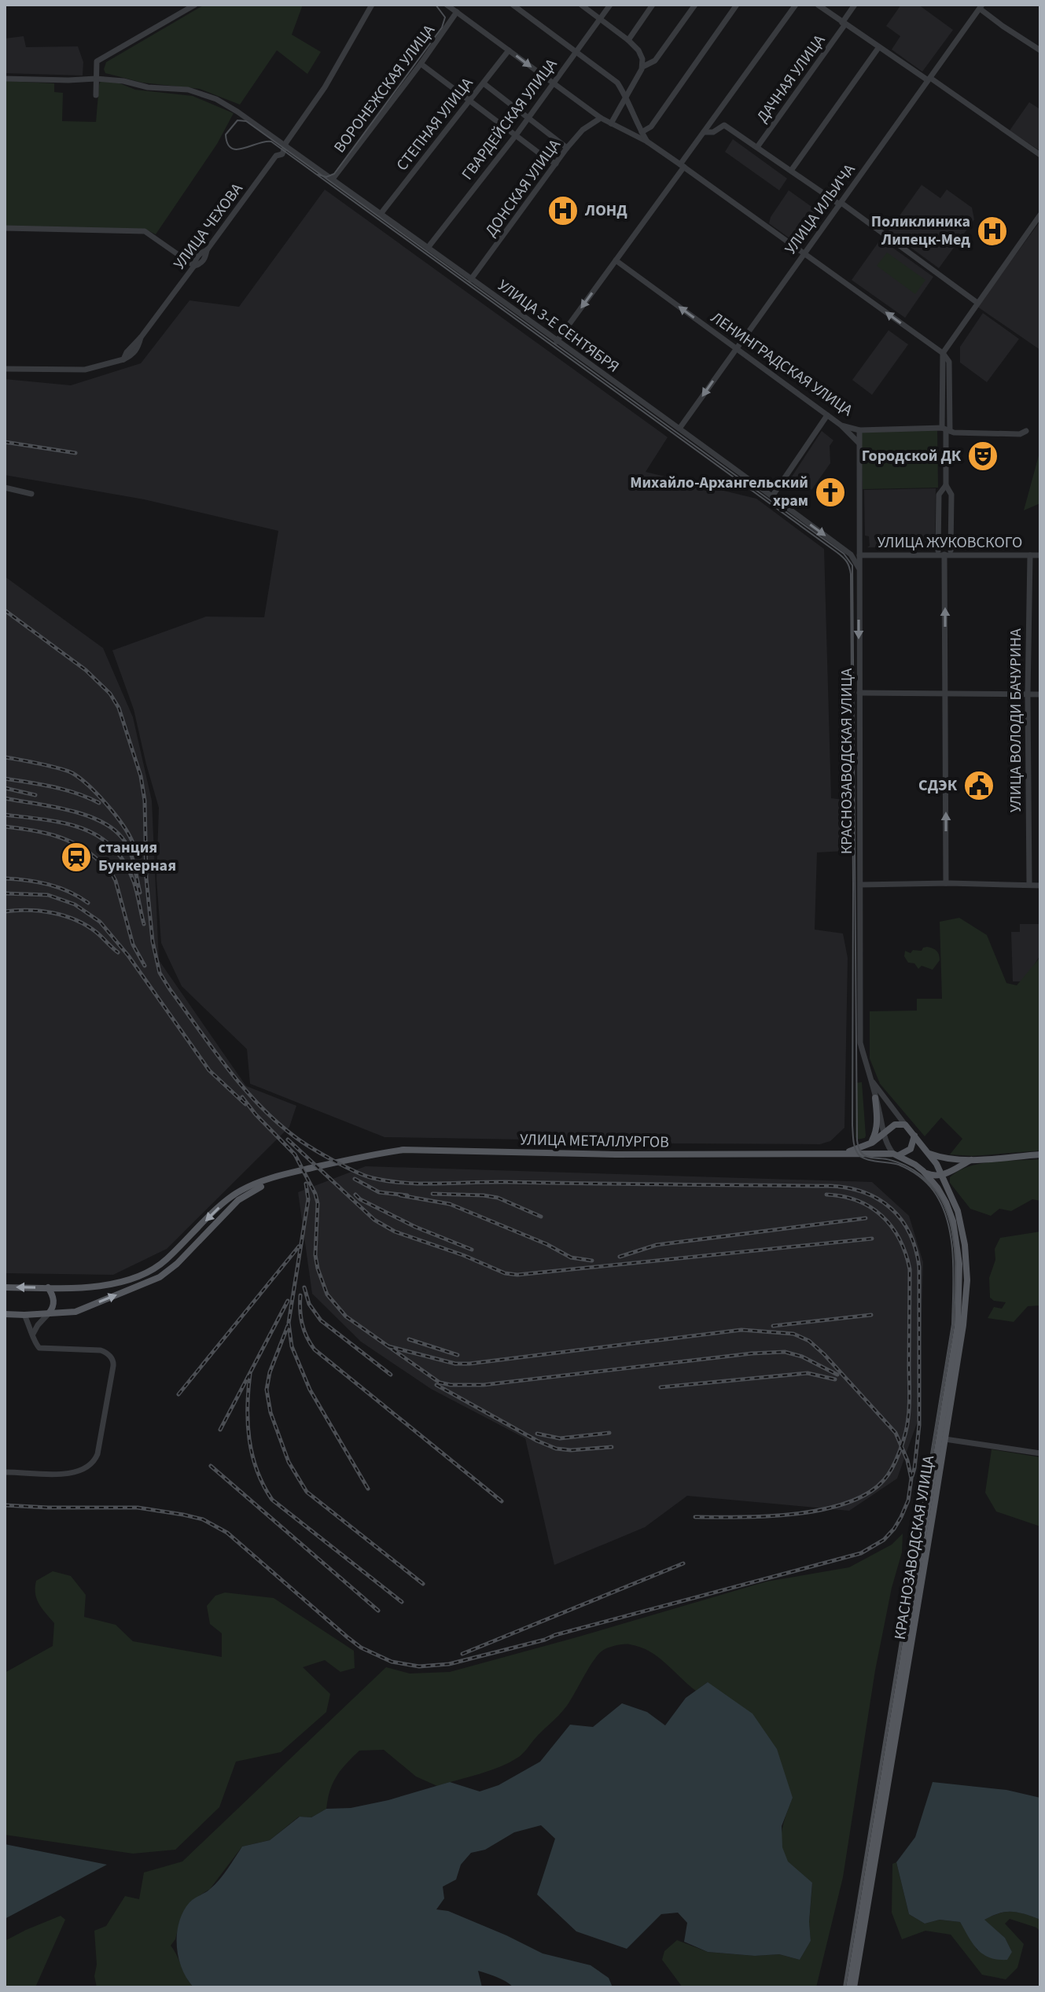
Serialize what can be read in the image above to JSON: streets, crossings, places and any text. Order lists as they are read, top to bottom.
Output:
{
  "streets": {
    "main road": ["КРАСНОЗАВОДСКАЯ УЛИЦА", "УЛИЦА МЕТАЛЛУРГОВ"],
    "street": [
      "ДАЧНАЯ УЛИЦА",
      "ВОРОНЕЖСКАЯ УЛИЦА",
      "ГВАРДЕЙСКАЯ УЛИЦА",
      "СТЕПНАЯ УЛИЦА",
      "ДОНСКАЯ УЛИЦА",
      "УЛИЦА ИЛЬИЧА",
      "УЛИЦА ЧЕХОВА",
      "УЛИЦА 3-Е СЕНТЯБРЯ",
      "ЛЕНИНГРАДСКАЯ УЛИЦА",
      "УЛИЦА ЖУКОВСКОГО",
      "УЛИЦА ВОЛОДИ БАЧУРИНА"
    ]
  },
  "crossings": [
    ["ВОРОНЕЖСКАЯ УЛИЦА", "УЛИЦА 3-Е СЕНТЯБРЯ"],
    ["ГВАРДЕЙСКАЯ УЛИЦА", "УЛИЦА 3-Е СЕНТЯБРЯ"],
    ["СТЕПНАЯ УЛИЦА", "УЛИЦА 3-Е СЕНТЯБРЯ"],
    ["ДОНСКАЯ УЛИЦА", "УЛИЦА 3-Е СЕНТЯБРЯ"],
    ["УЛИЦА ИЛЬИЧА", "УЛИЦА 3-Е СЕНТЯБРЯ"],
    ["УЛИЦА ИЛЬИЧА", "ЛЕНИНГРАДСКАЯ УЛИЦА"],
    ["УЛИЦА ЧЕХОВА", "УЛИЦА 3-Е СЕНТЯБРЯ"],
    ["УЛИЦА 3-Е СЕНТЯБРЯ", "КРАСНОЗАВОДСКАЯ УЛИЦА"],
    ["ЛЕНИНГРАДСКАЯ УЛИЦА", "КРАСНОЗАВОДСКАЯ УЛИЦА"],
    ["УЛИЦА ЖУКОВСКОГО", "УЛИЦА ВОЛОДИ БАЧУРИНА"],
    ["УЛИЦА ЖУКОВСКОГО", "КРАСНОЗАВОДСКАЯ УЛИЦА"]
  ],
  "places": {
    "hospital": ["ЛОНД", "Поликлиника Липецк-Мед"],
    "theatre": ["Городской ДК"],
    "church": ["Михайло-Архангельский храм"],
    "public building": ["СДЭК"],
    "station": ["станция Бункерная"]
  }
}
